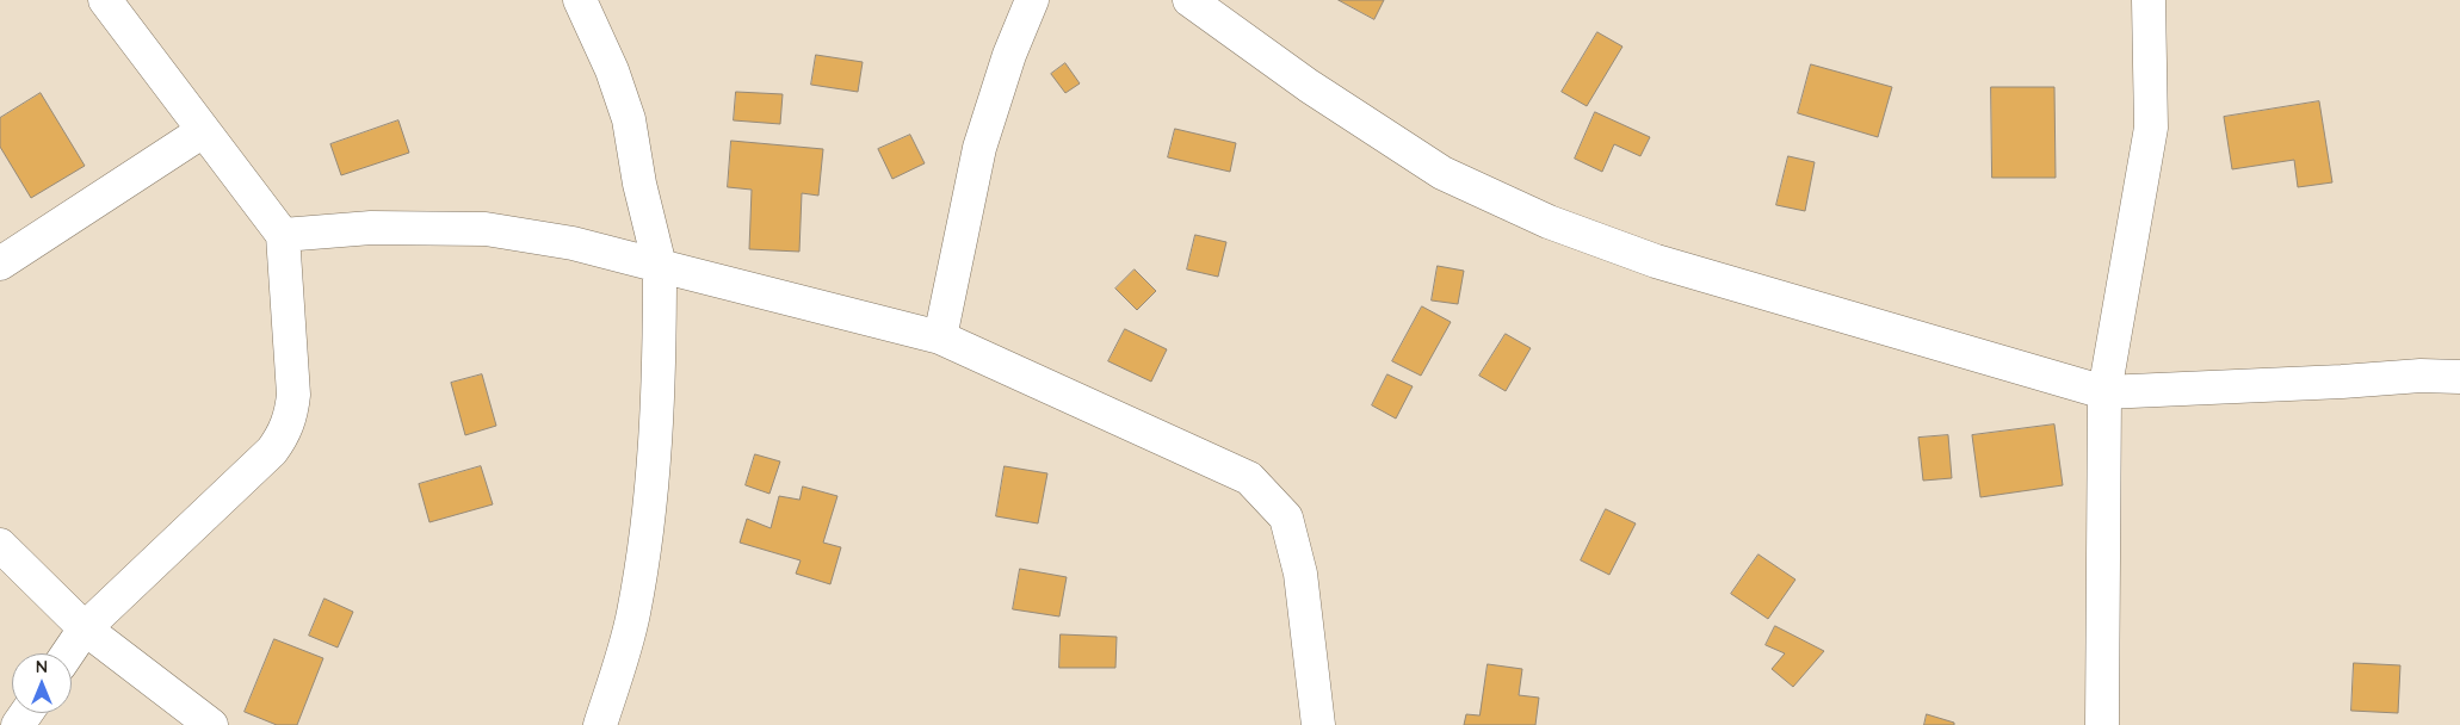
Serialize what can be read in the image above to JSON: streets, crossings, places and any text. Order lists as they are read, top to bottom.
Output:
{
  "north": "top"
}
